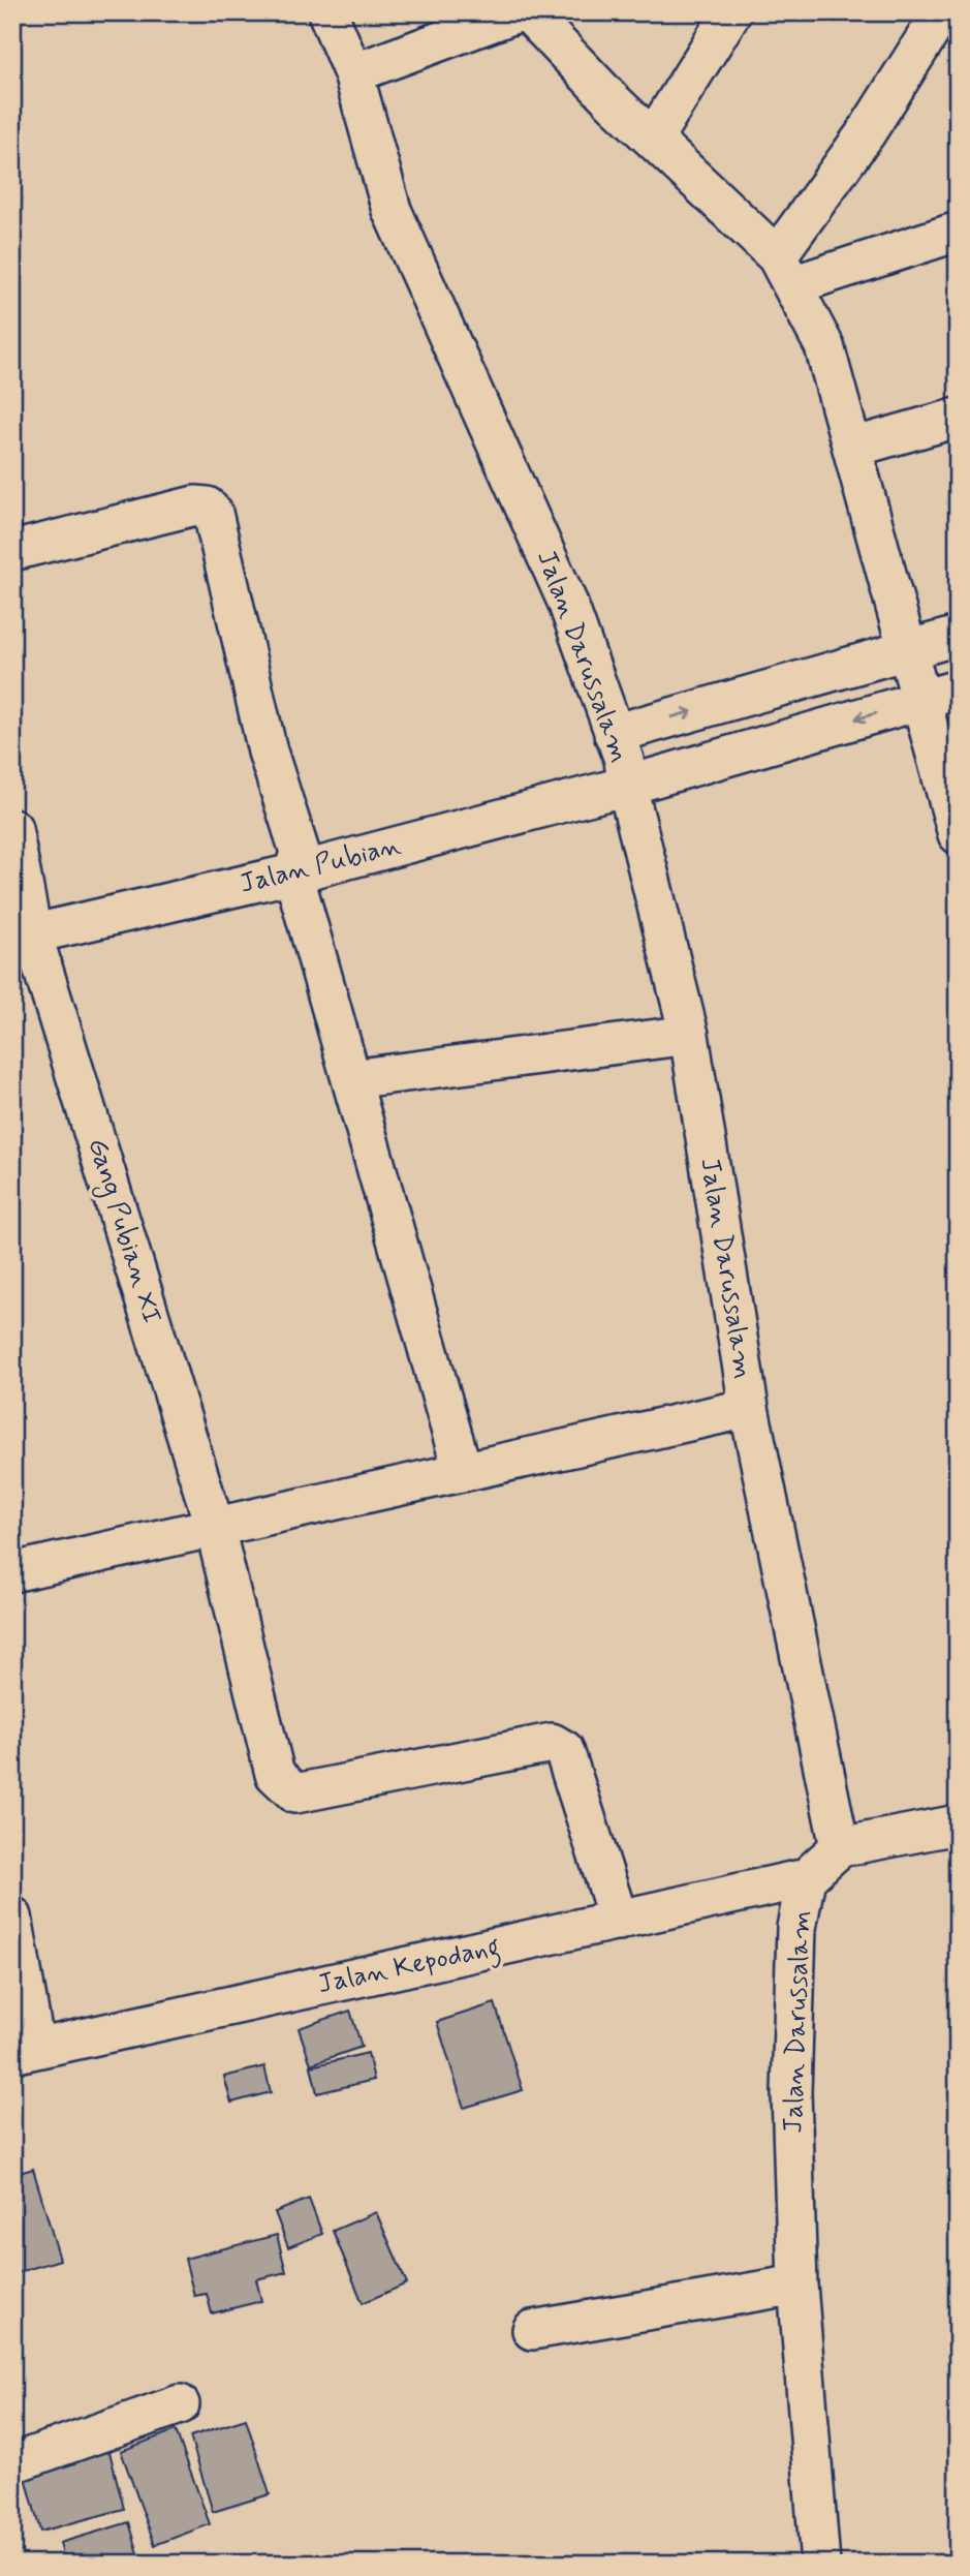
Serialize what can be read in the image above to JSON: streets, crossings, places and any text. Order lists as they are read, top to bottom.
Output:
{
  "streets": {
    "street": [
      "Jalan Darussalam",
      "Jalan Pubian",
      "Gang Pubian XI",
      "Jalan Kepodang"
    ]
  },
  "crossings": [
    ["Jalan Darussalam", "Jalan Pubian"],
    ["Jalan Darussalam", "Jalan Kepodang"],
    ["Jalan Pubian", "Gang Pubian XI"],
    ["Gang Pubian XI", "Jalan Kepodang"]
  ]
}
